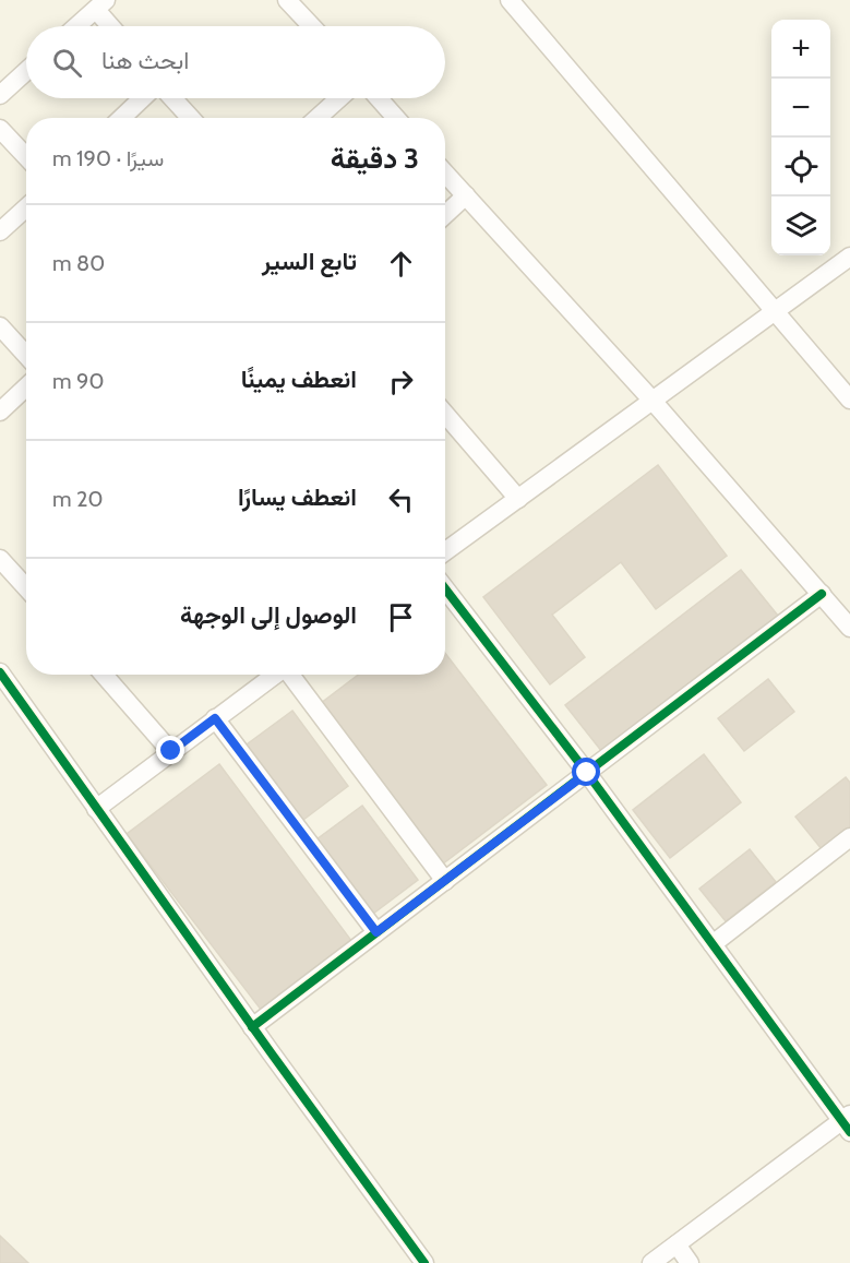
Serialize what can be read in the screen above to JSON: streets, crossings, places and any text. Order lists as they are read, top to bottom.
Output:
{
  "page": {
    "map_buttons": ["+", "−"],
    "search": "ابحث هنا",
    "heading": ["3 دقيقة", "سيرًا · 190 m"],
    "list": [
      ["تابع السير", "80 m"],
      ["انعطف يمينًا", "90 m"],
      ["انعطف يسارًا", "20 m"],
      "الوصول إلى الوجهة"
    ]
  }
}
